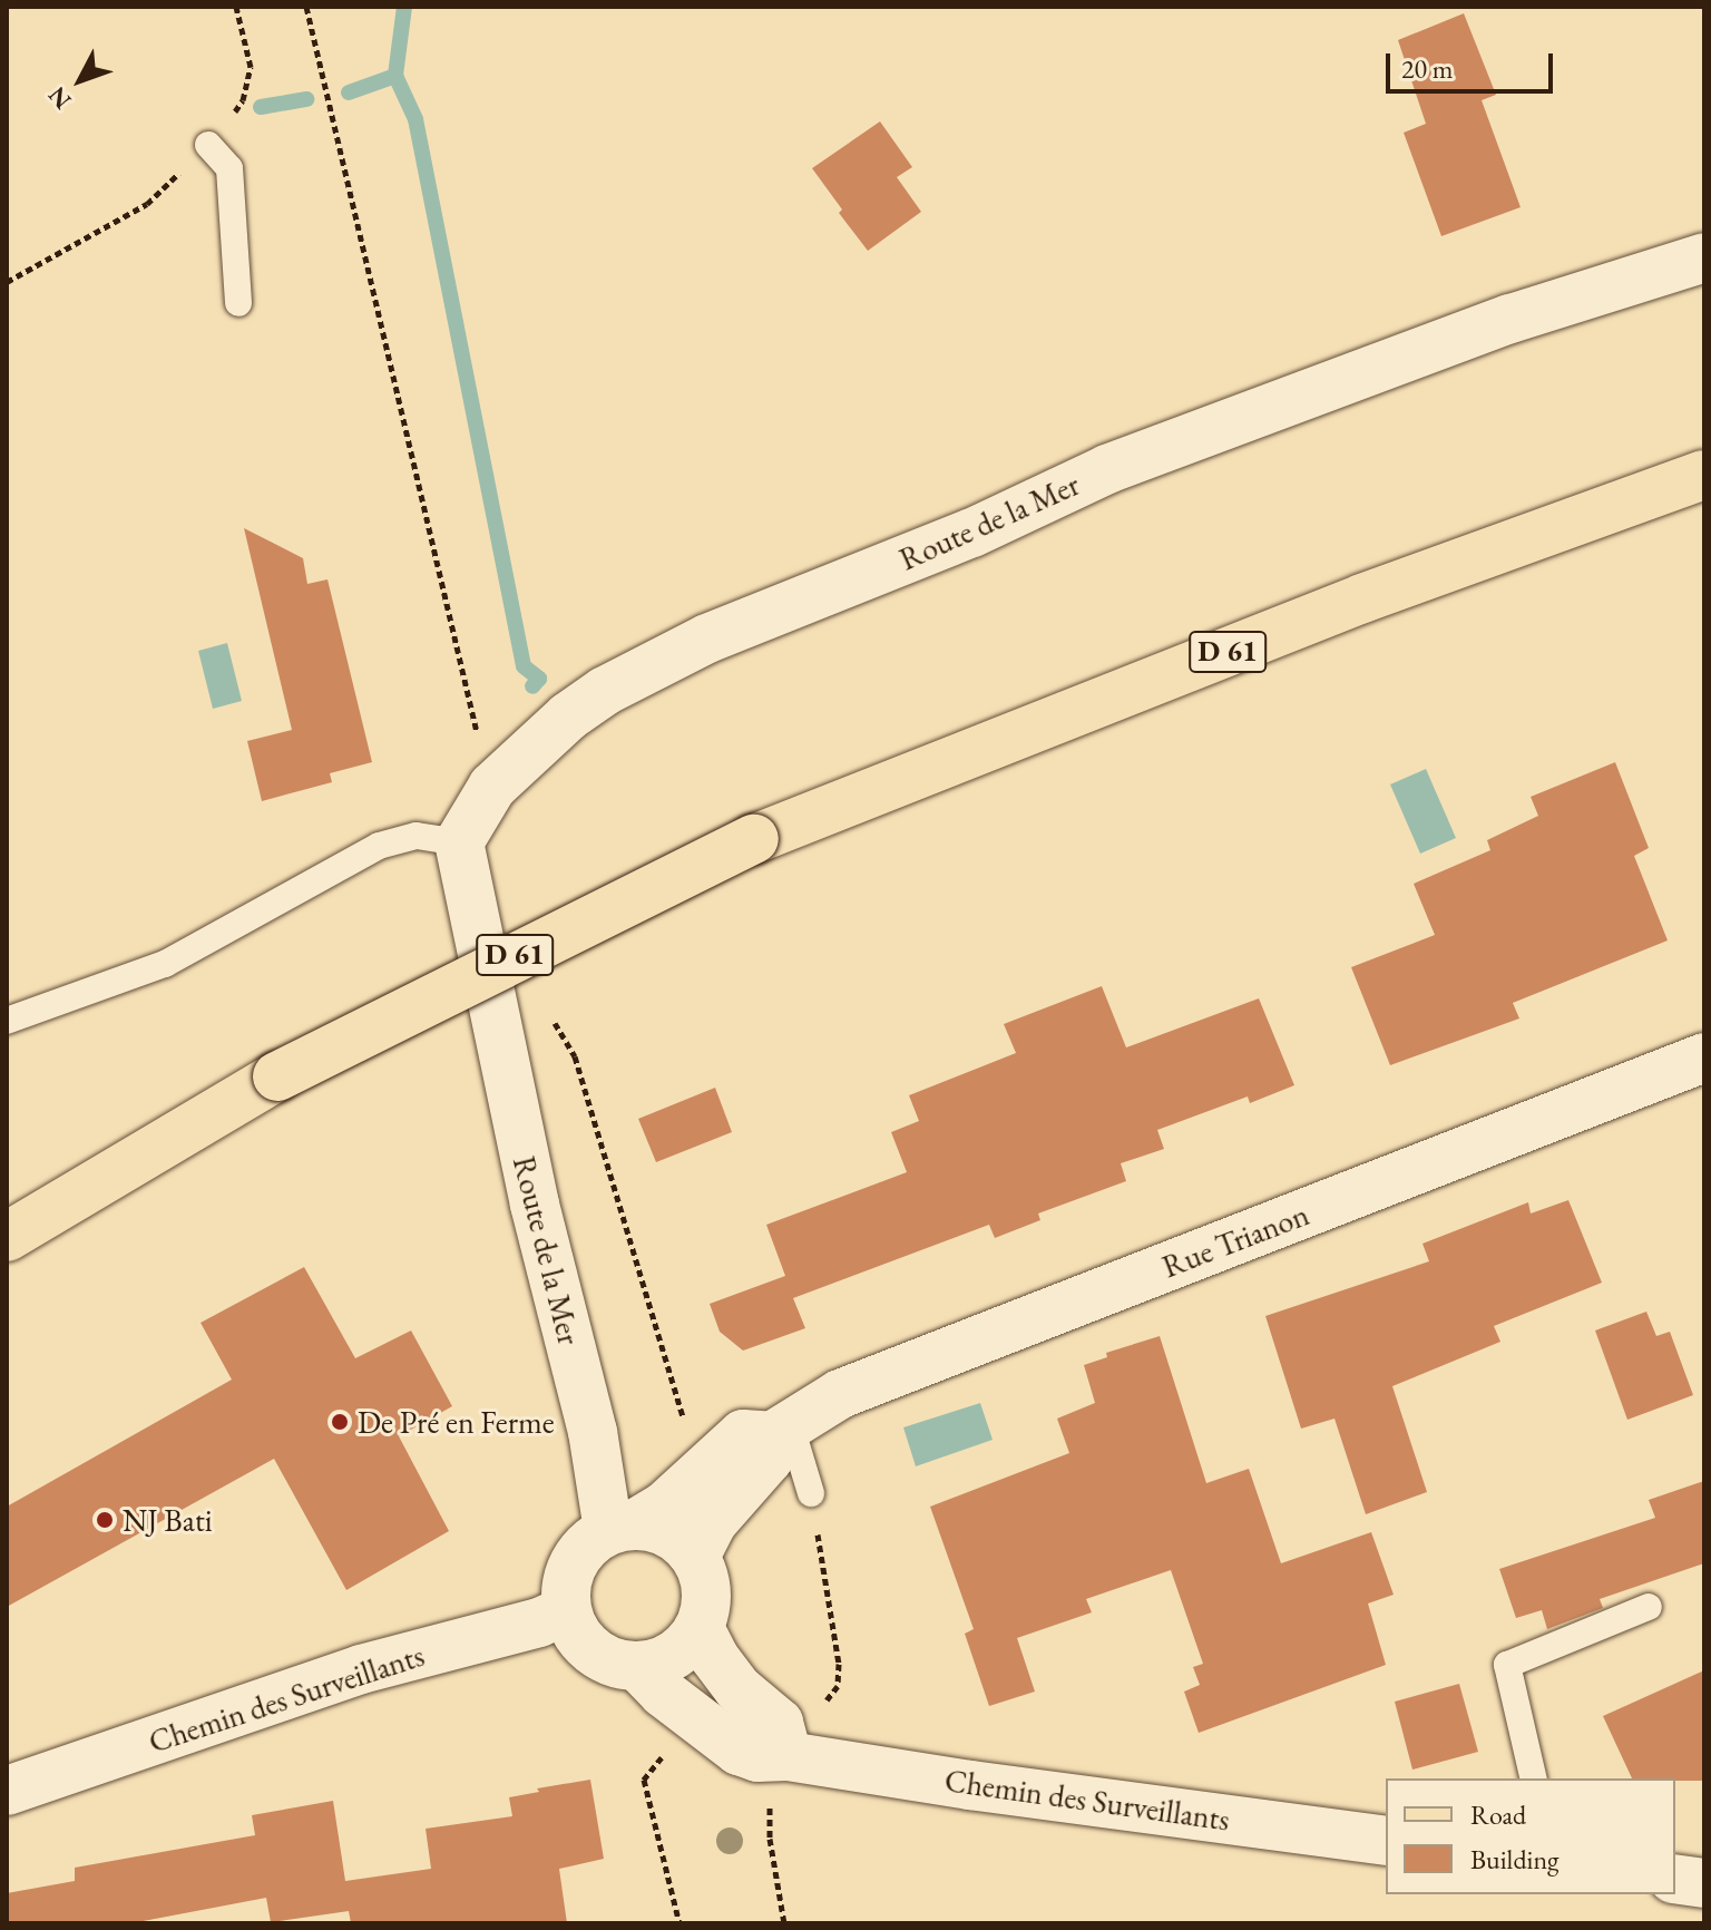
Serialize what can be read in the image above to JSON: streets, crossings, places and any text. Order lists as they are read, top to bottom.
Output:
{
  "streets": {
    "main road": ["D 61"],
    "street": ["Route de la Mer", "Rue Trianon", "Chemin des Surveillants"]
  },
  "crossings": [
    ["Route de la Mer", "Rue Trianon"],
    ["Route de la Mer", "Chemin des Surveillants"],
    ["Rue Trianon", "Chemin des Surveillants"]
  ],
  "places": ["De Pré en Ferme", "NJ Bati"],
  "legend": ["Road", "Building"],
  "scale_bar": "20 m",
  "north": "bottom left"
}
